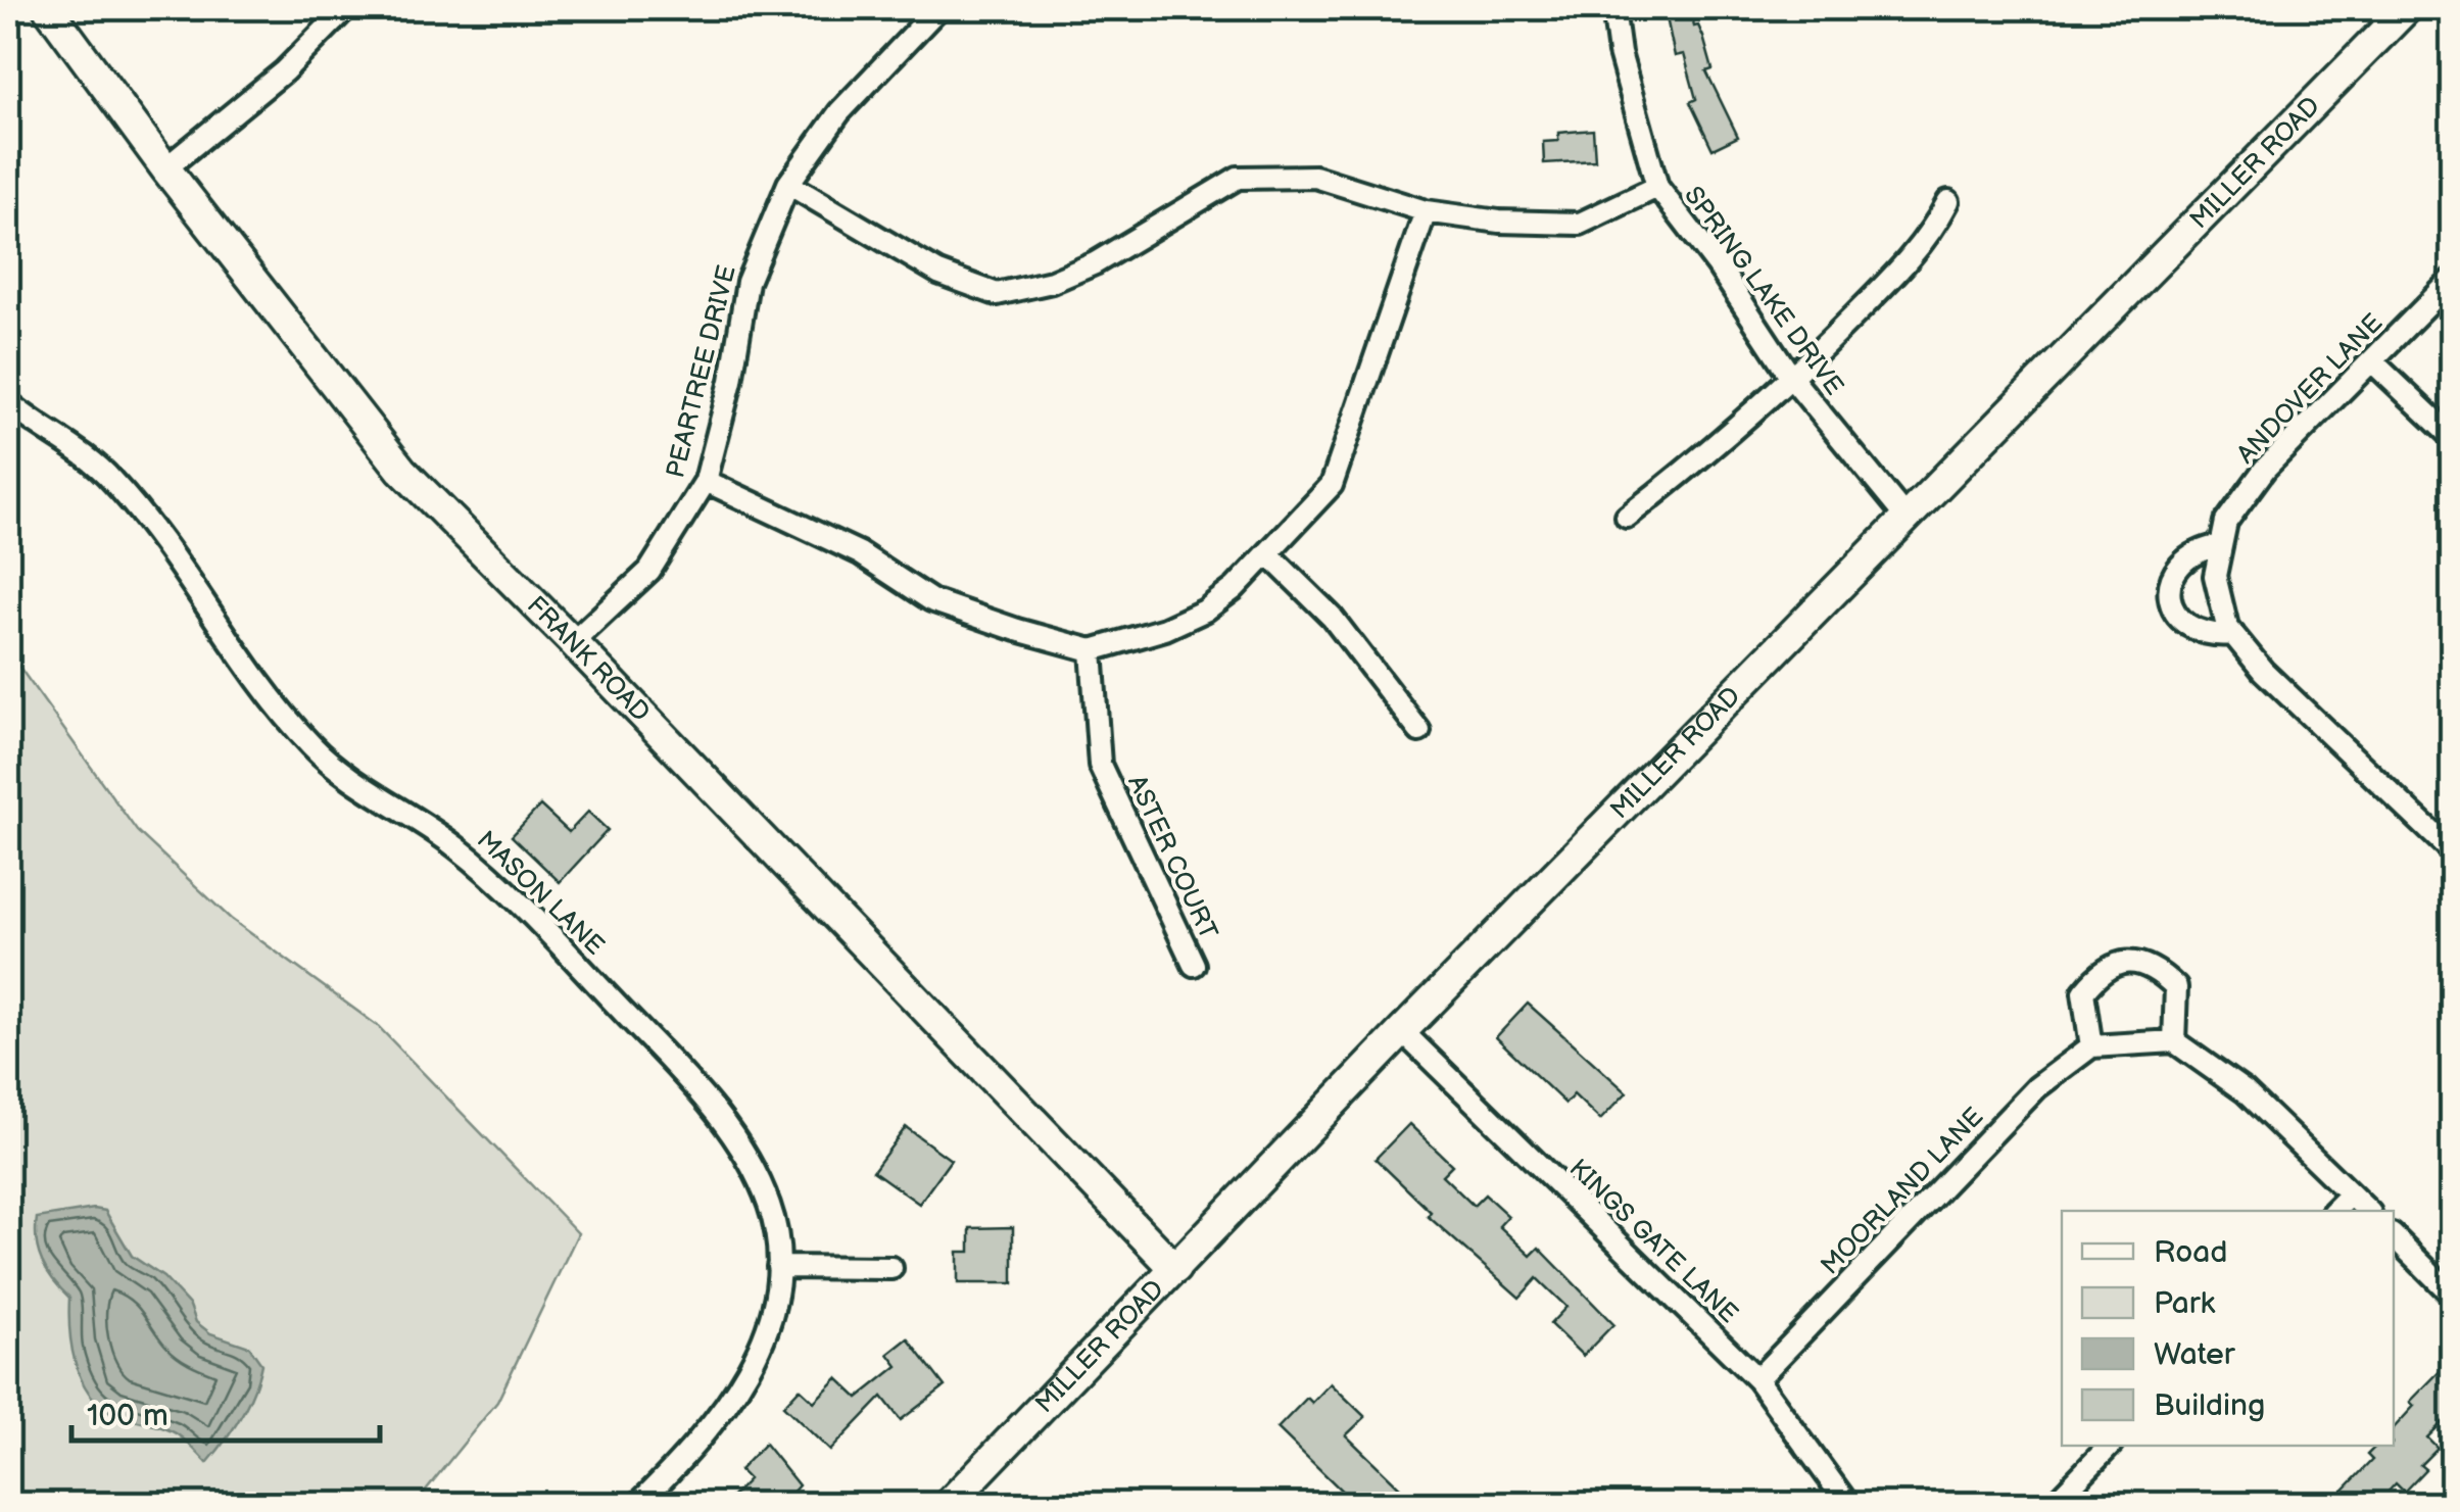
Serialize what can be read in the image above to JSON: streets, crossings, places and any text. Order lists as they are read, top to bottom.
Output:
{
  "streets": {
    "street": [
      "MILLER ROAD",
      "SPRING LAKE DRIVE",
      "PEARTREE DRIVE",
      "ANDOVER LANE",
      "FRANK ROAD",
      "ASTER COURT",
      "MASON LANE",
      "MOORLAND LANE",
      "KINGS GATE LANE"
    ]
  },
  "crossings": [
    ["MILLER ROAD", "SPRING LAKE DRIVE"],
    ["MILLER ROAD", "FRANK ROAD"],
    ["MILLER ROAD", "KINGS GATE LANE"],
    ["PEARTREE DRIVE", "FRANK ROAD"],
    ["MOORLAND LANE", "KINGS GATE LANE"]
  ],
  "legend": [
    "Road",
    "Park",
    "Water",
    "Building"
  ],
  "scale_bar": "100 m"
}
